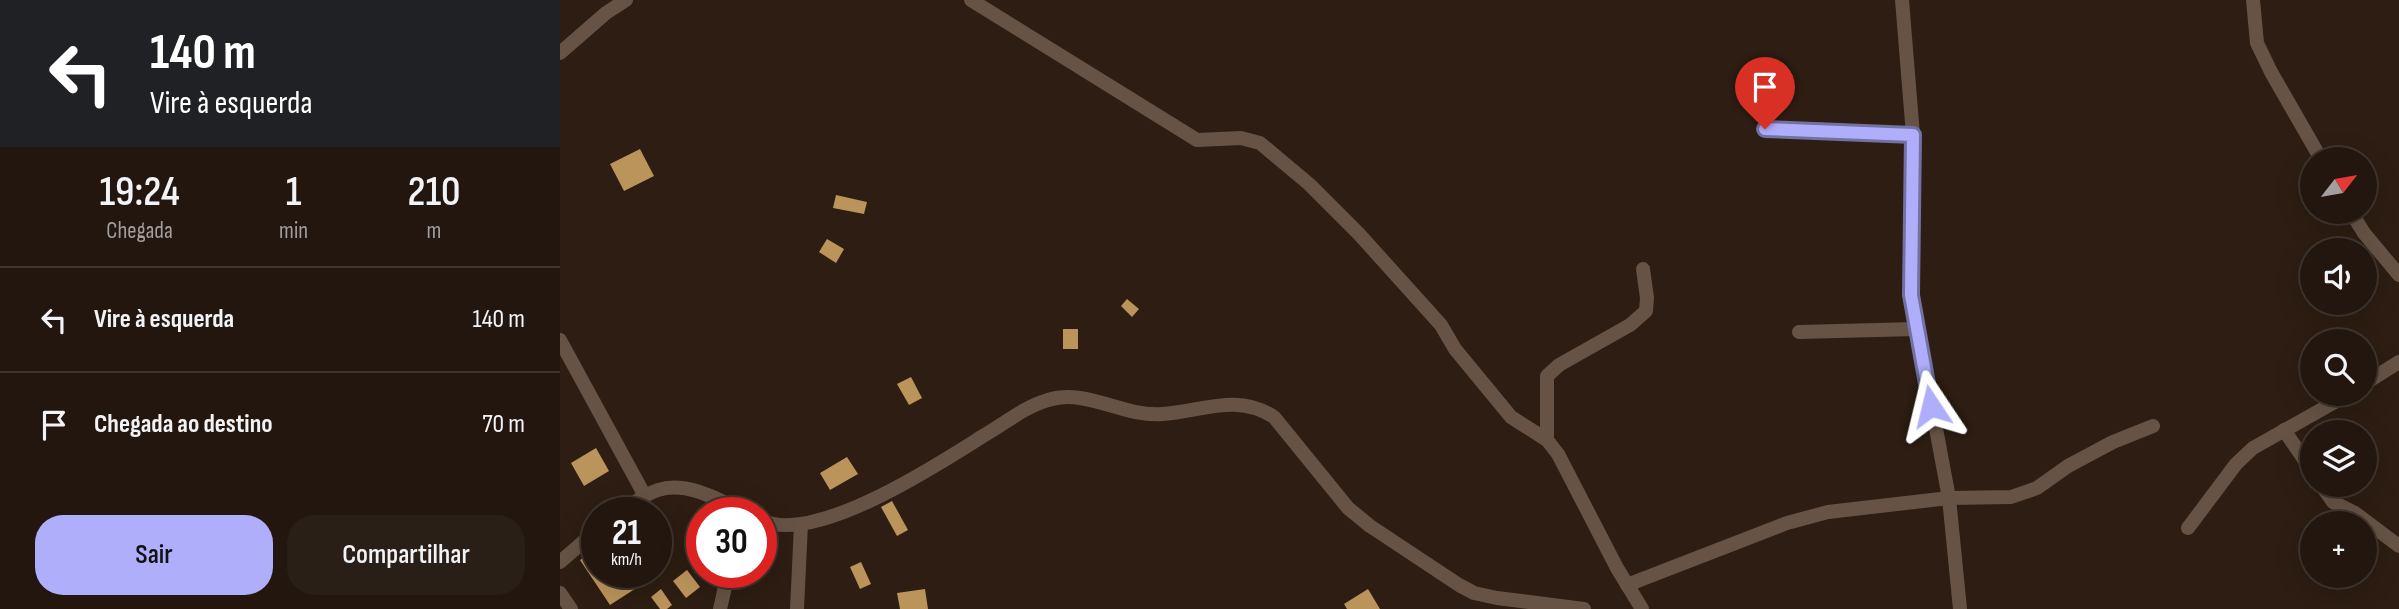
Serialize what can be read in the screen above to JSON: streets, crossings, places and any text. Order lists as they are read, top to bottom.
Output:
{
  "north": "top right",
  "page": {
    "turn": ["140 m", "Vire à esquerda"],
    "eta": [
      "19:24",
      "Chegada",
      "1",
      "min",
      "210",
      "m"
    ],
    "map_buttons": "+",
    "list": [
      {
        "name": "Vire à esquerda",
        "value": "140 m"
      },
      {
        "name": "Chegada ao destino",
        "value": "70 m"
      }
    ],
    "speed": "21 km/h",
    "limit": "30",
    "buttons": ["Sair", "Compartilhar"]
  }
}
